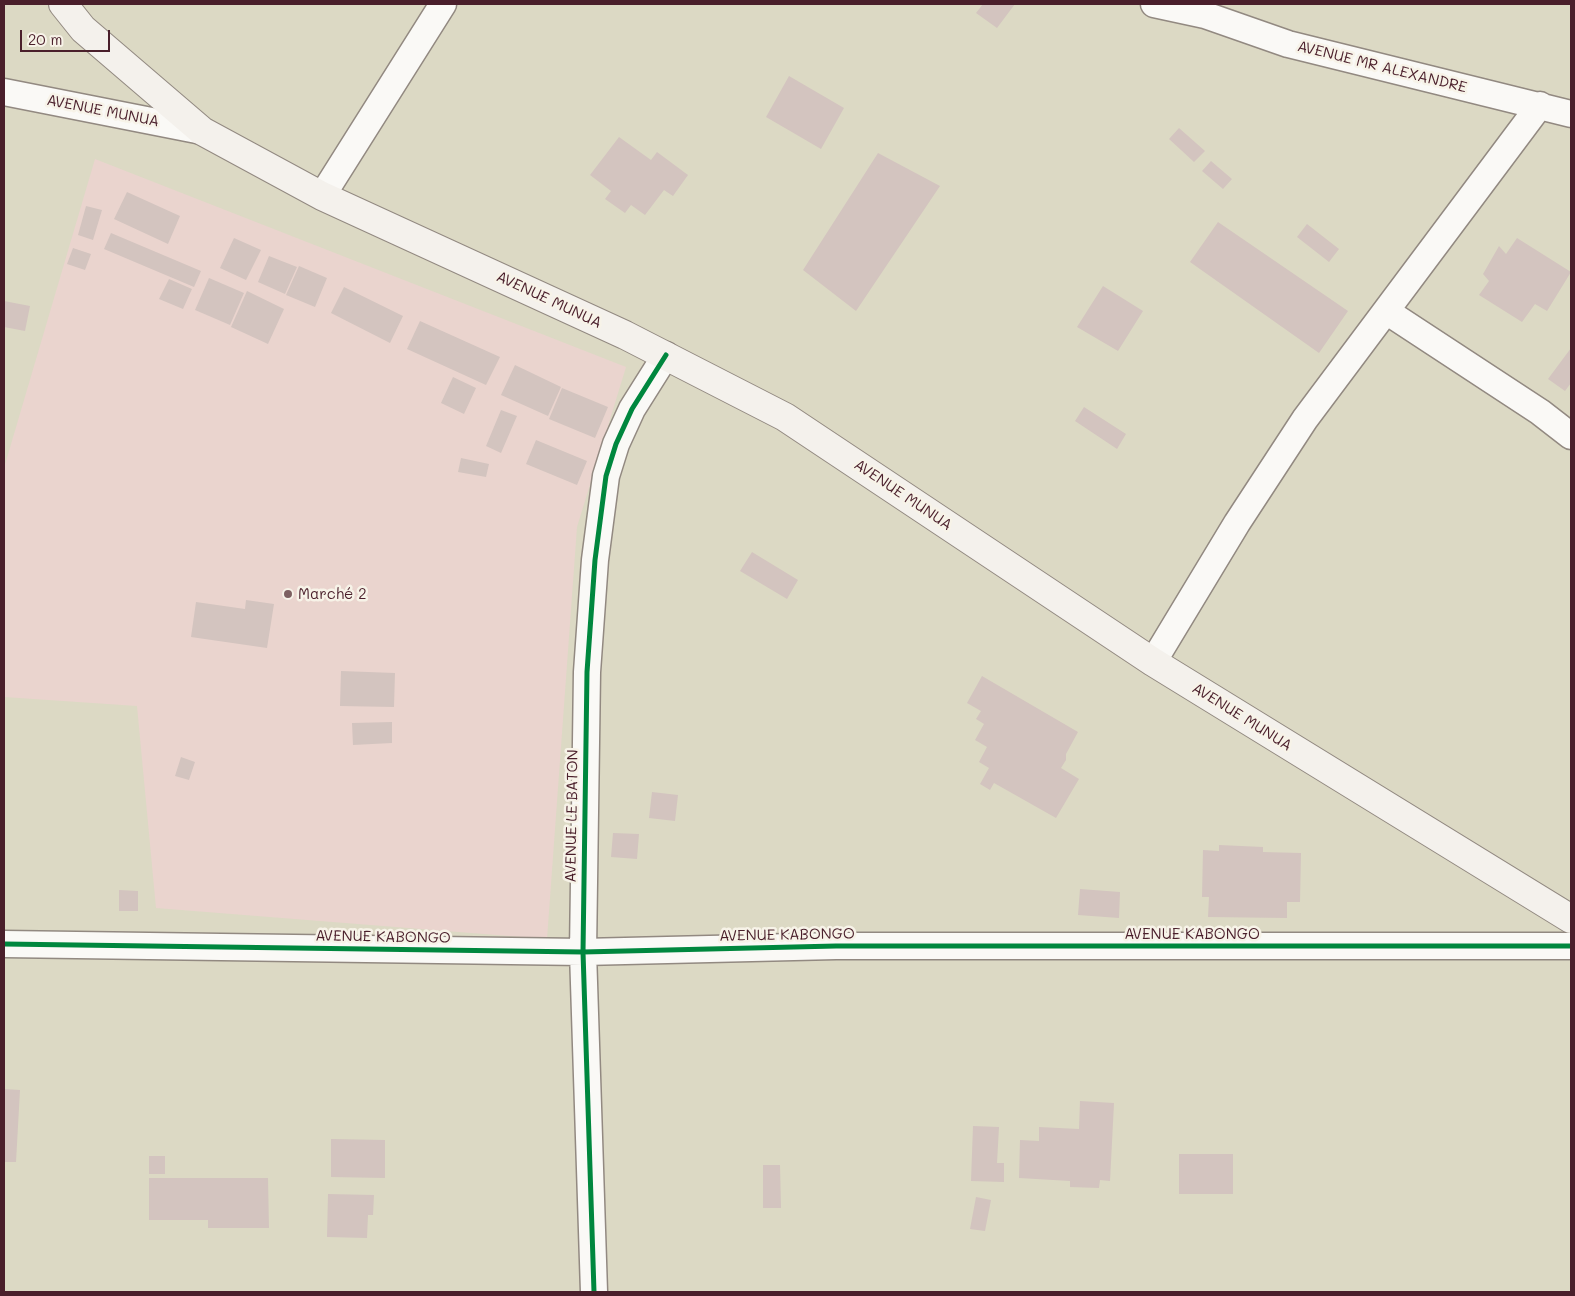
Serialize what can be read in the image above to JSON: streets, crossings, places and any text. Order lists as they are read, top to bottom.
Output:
{
  "streets": {
    "main road": ["AVENUE MUNUA"],
    "street": ["AVENUE MR ALEXANDRE", "AVENUE LE BATON", "AVENUE KABONGO"]
  },
  "crossings": [
    ["AVENUE MUNUA", "AVENUE LE BATON"],
    ["AVENUE LE BATON", "AVENUE KABONGO"]
  ],
  "places": ["Marché 2"],
  "scale_bar": "20 m"
}
